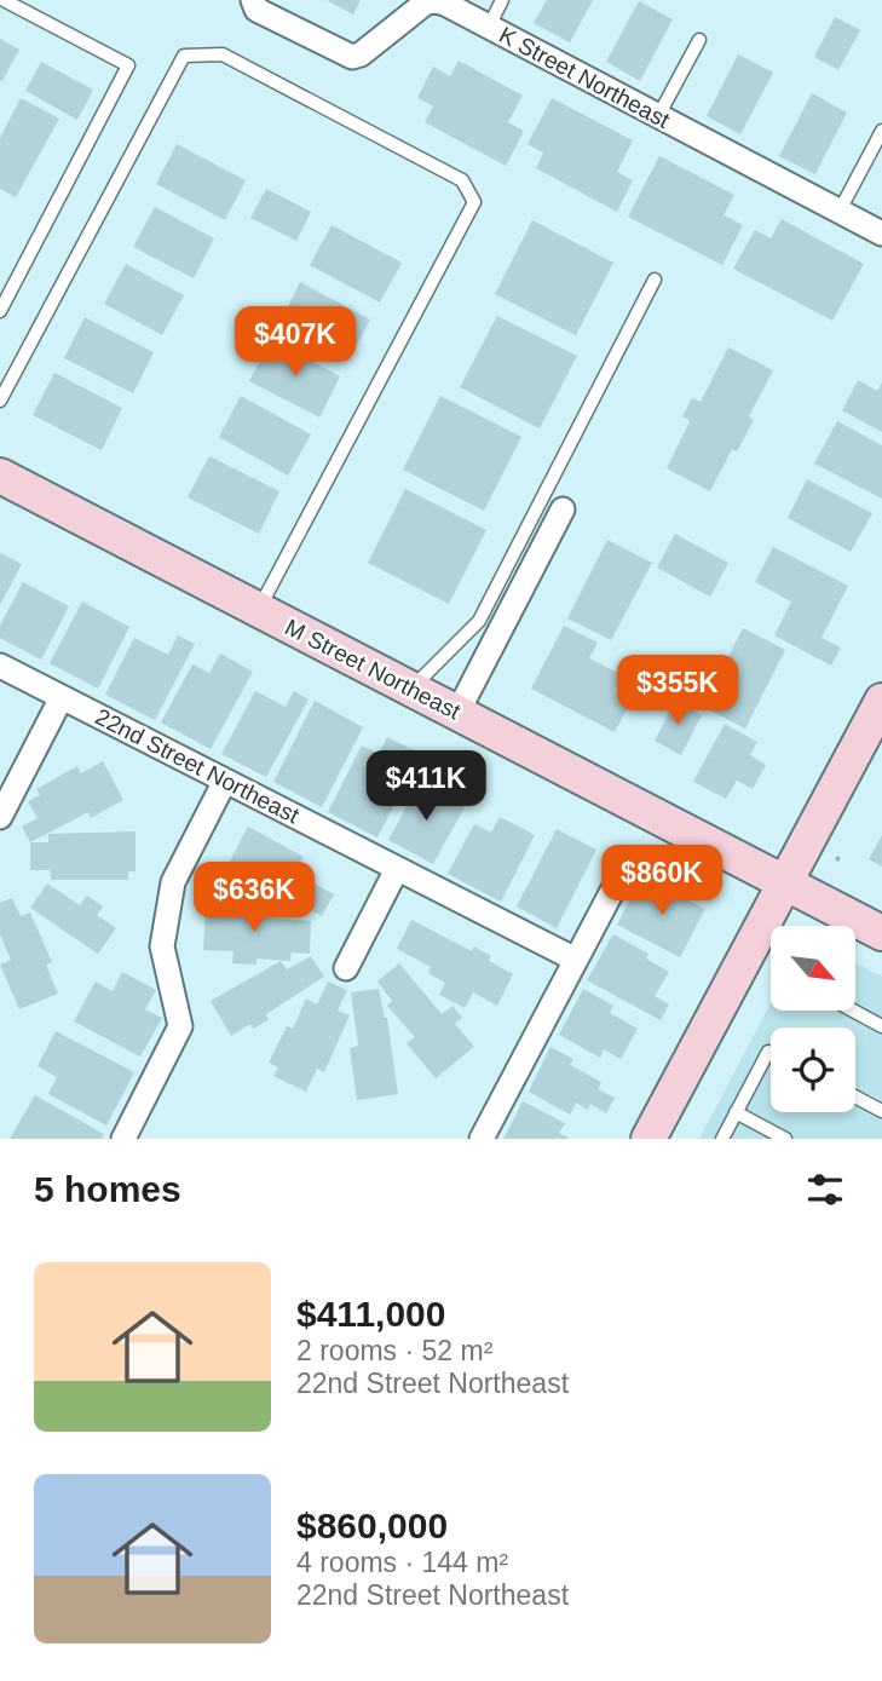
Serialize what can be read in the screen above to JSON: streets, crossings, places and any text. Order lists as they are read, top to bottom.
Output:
{
  "streets": {
    "street": ["K Street Northeast", "M Street Northeast", "22nd Street Northeast"]
  },
  "north": "bottom right",
  "page": {
    "price": [
      "$407K",
      "$355K",
      "$411K",
      "$860K",
      "$636K"
    ],
    "heading": "5 homes",
    "list": [
      {
        "name": "$411,000",
        "note": "2 rooms · 52 m² · 22nd Street Northeast"
      },
      {
        "name": "$860,000",
        "note": "4 rooms · 144 m² · 22nd Street Northeast"
      }
    ]
  }
}
